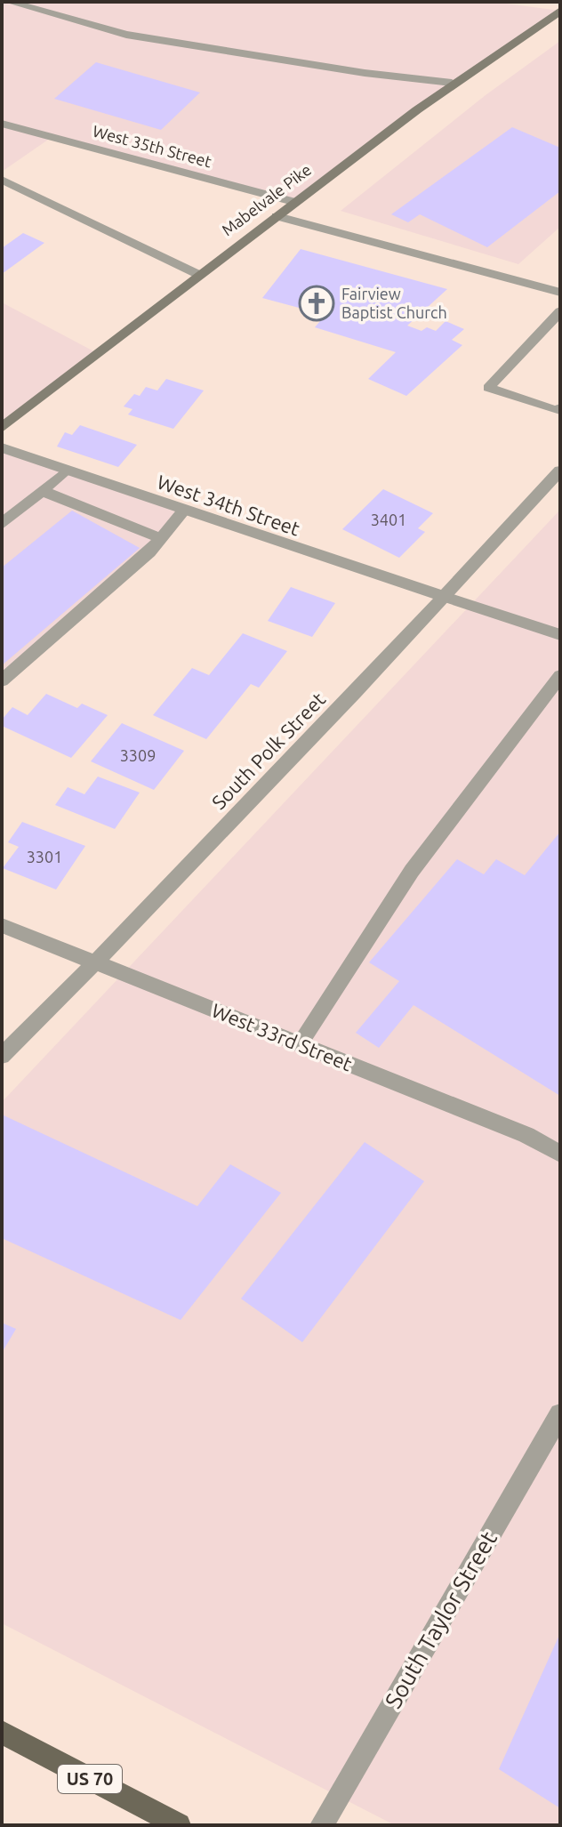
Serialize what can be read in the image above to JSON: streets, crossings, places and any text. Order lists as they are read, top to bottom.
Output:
{
  "streets": {
    "main road": ["Mabelvale Pike", "US 70"],
    "street": [
      "West 35th Street",
      "West 34th Street",
      "South Polk Street",
      "West 33rd Street",
      "South Taylor Street"
    ]
  },
  "crossings": [
    ["West 35th Street", "Mabelvale Pike"],
    ["West 34th Street", "South Polk Street"],
    ["South Polk Street", "West 33rd Street"]
  ],
  "places": {
    "church": ["Fairview Baptist Church"]
  },
  "house_numbers": ["3401", "3309", "3301"]
}
